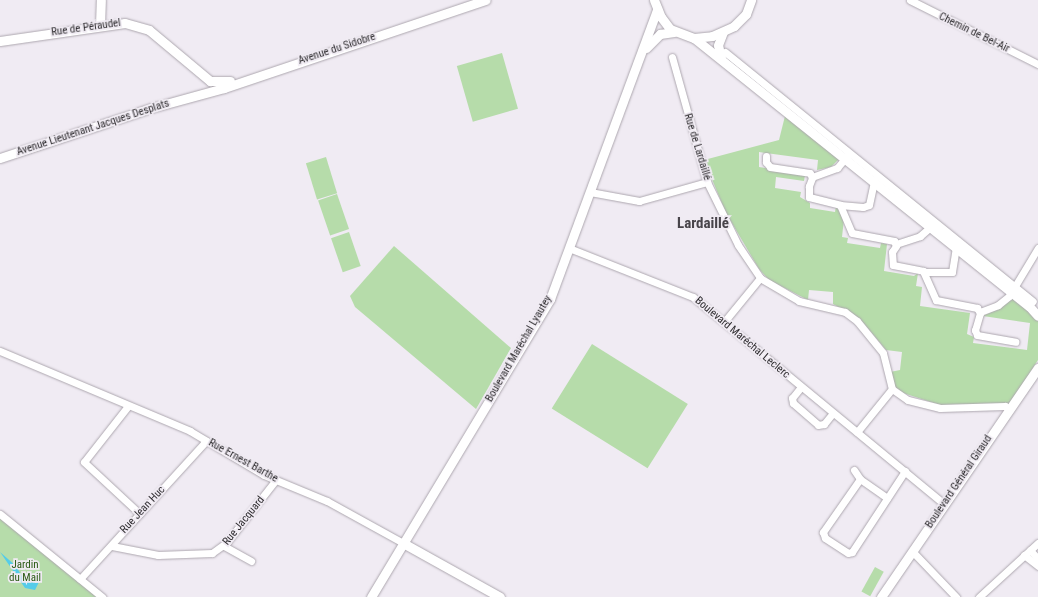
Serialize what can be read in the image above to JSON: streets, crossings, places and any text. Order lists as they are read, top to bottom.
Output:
{
  "streets": {
    "street": [
      "Rue de Péraudel",
      "Chemin de Bel-Air",
      "Avenue du Sidobre",
      "Avenue Lieutenant Jacques Desplats",
      "Rue de Lardaillé",
      "Boulevard Maréchal Leclerc",
      "Boulevard Maréchal Lyautey",
      "Rue Ernest Barthe",
      "Boulevard Général Giraud",
      "Rue Jean Huc",
      "Rue Jacquard"
    ]
  },
  "crossings": [
    ["Rue de Péraudel", "Avenue du Sidobre"],
    ["Avenue du Sidobre", "Avenue Lieutenant Jacques Desplats"],
    ["Boulevard Maréchal Leclerc", "Boulevard Maréchal Lyautey"],
    ["Boulevard Maréchal Leclerc", "Boulevard Général Giraud"],
    ["Boulevard Maréchal Lyautey", "Rue Ernest Barthe"],
    ["Rue Ernest Barthe", "Rue Jean Huc"],
    ["Rue Ernest Barthe", "Rue Jacquard"],
    ["Rue Jean Huc", "Rue Jacquard"]
  ],
  "districts": ["Lardaillé"],
  "parks": ["Jardin du Mail"]
}
